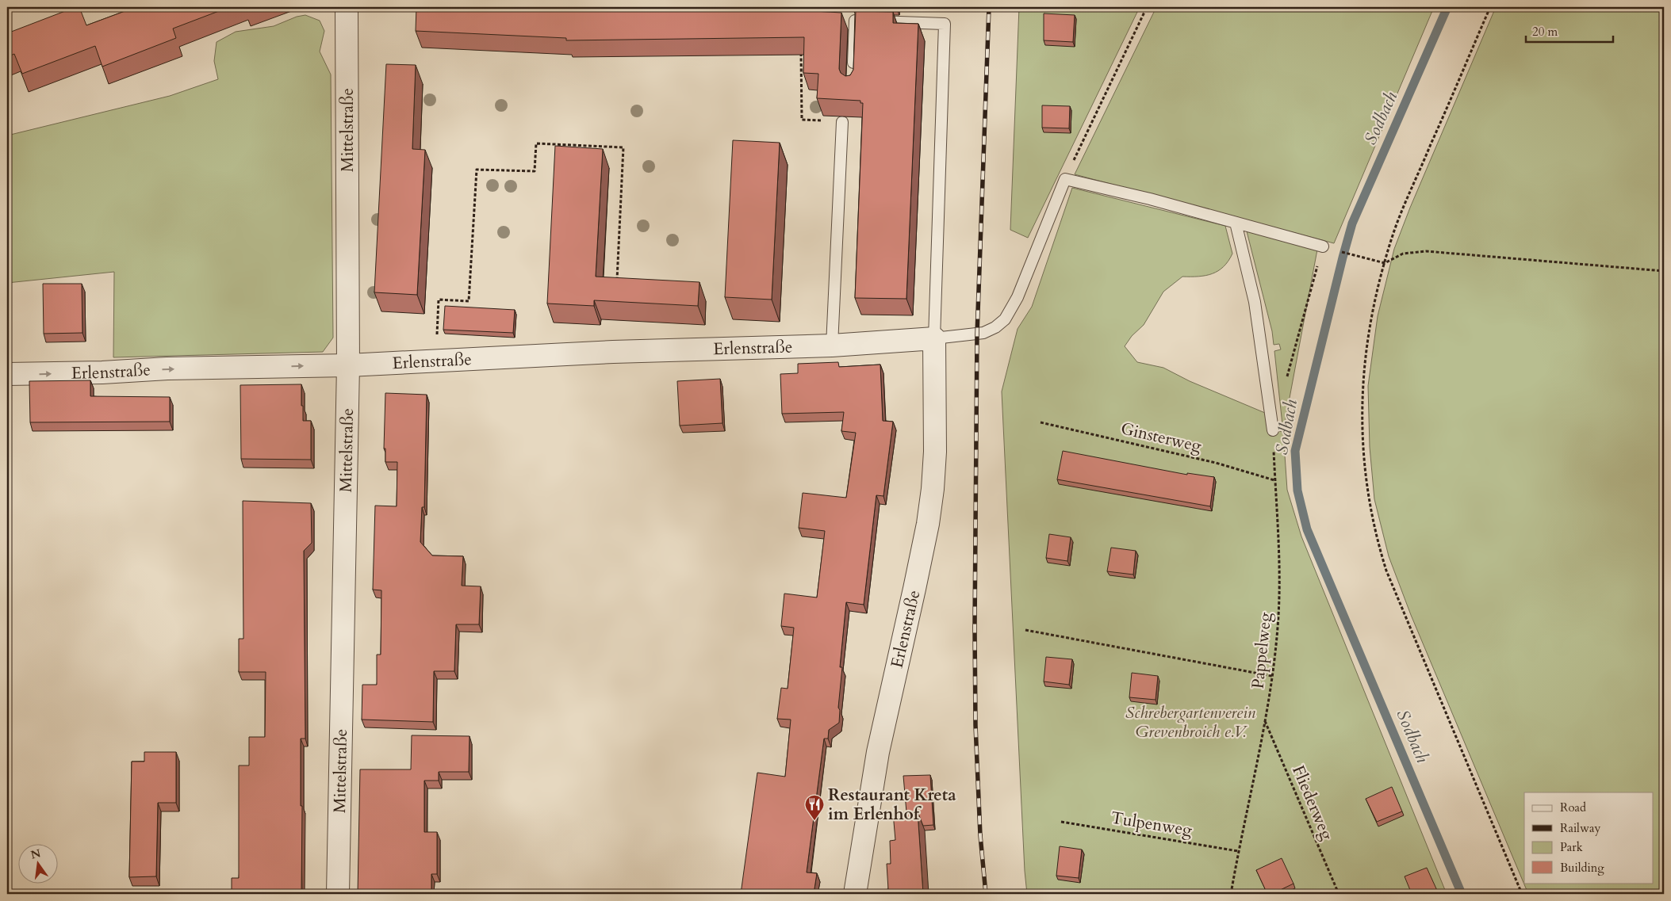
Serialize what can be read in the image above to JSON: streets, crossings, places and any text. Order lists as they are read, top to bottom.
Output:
{
  "streets": {
    "street": ["Mittelstraße", "Erlenstraße"],
    "path": [
      "Ginsterweg",
      "Pappelweg",
      "Fliederweg",
      "Tulpenweg"
    ]
  },
  "crossings": [
    ["Mittelstraße", "Erlenstraße"],
    ["Ginsterweg", "Pappelweg"],
    ["Pappelweg", "Fliederweg"],
    ["Pappelweg", "Tulpenweg"]
  ],
  "water": ["Sodbach"],
  "parks": ["Schrebergartenverein Grevenbroich e.V."],
  "places": {
    "restaurant": ["Restaurant Kreta im Erlenhof"]
  },
  "legend": [
    "Road",
    "Railway",
    "Park",
    "Building"
  ],
  "scale_bar": "20 m",
  "north": "top"
}
